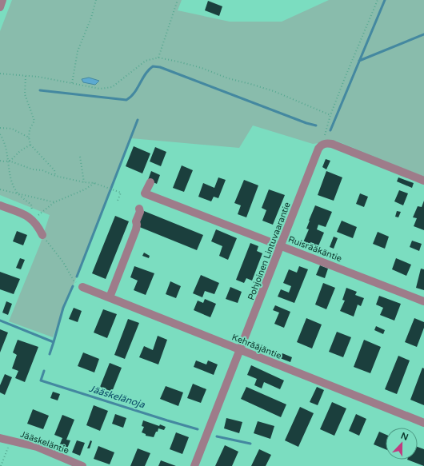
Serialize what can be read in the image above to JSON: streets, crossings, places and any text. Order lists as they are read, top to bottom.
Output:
{
  "streets": {
    "street": [
      "Ruisrääkäntie",
      "Pohjoinen Lintuvaarantie",
      "Kehrääjäntie",
      "Jääskeläntie"
    ]
  },
  "crossings": [
    ["Ruisrääkäntie", "Pohjoinen Lintuvaarantie"],
    ["Pohjoinen Lintuvaarantie", "Kehrääjäntie"]
  ],
  "water": ["Jääskelänoja"],
  "north": "top"
}
